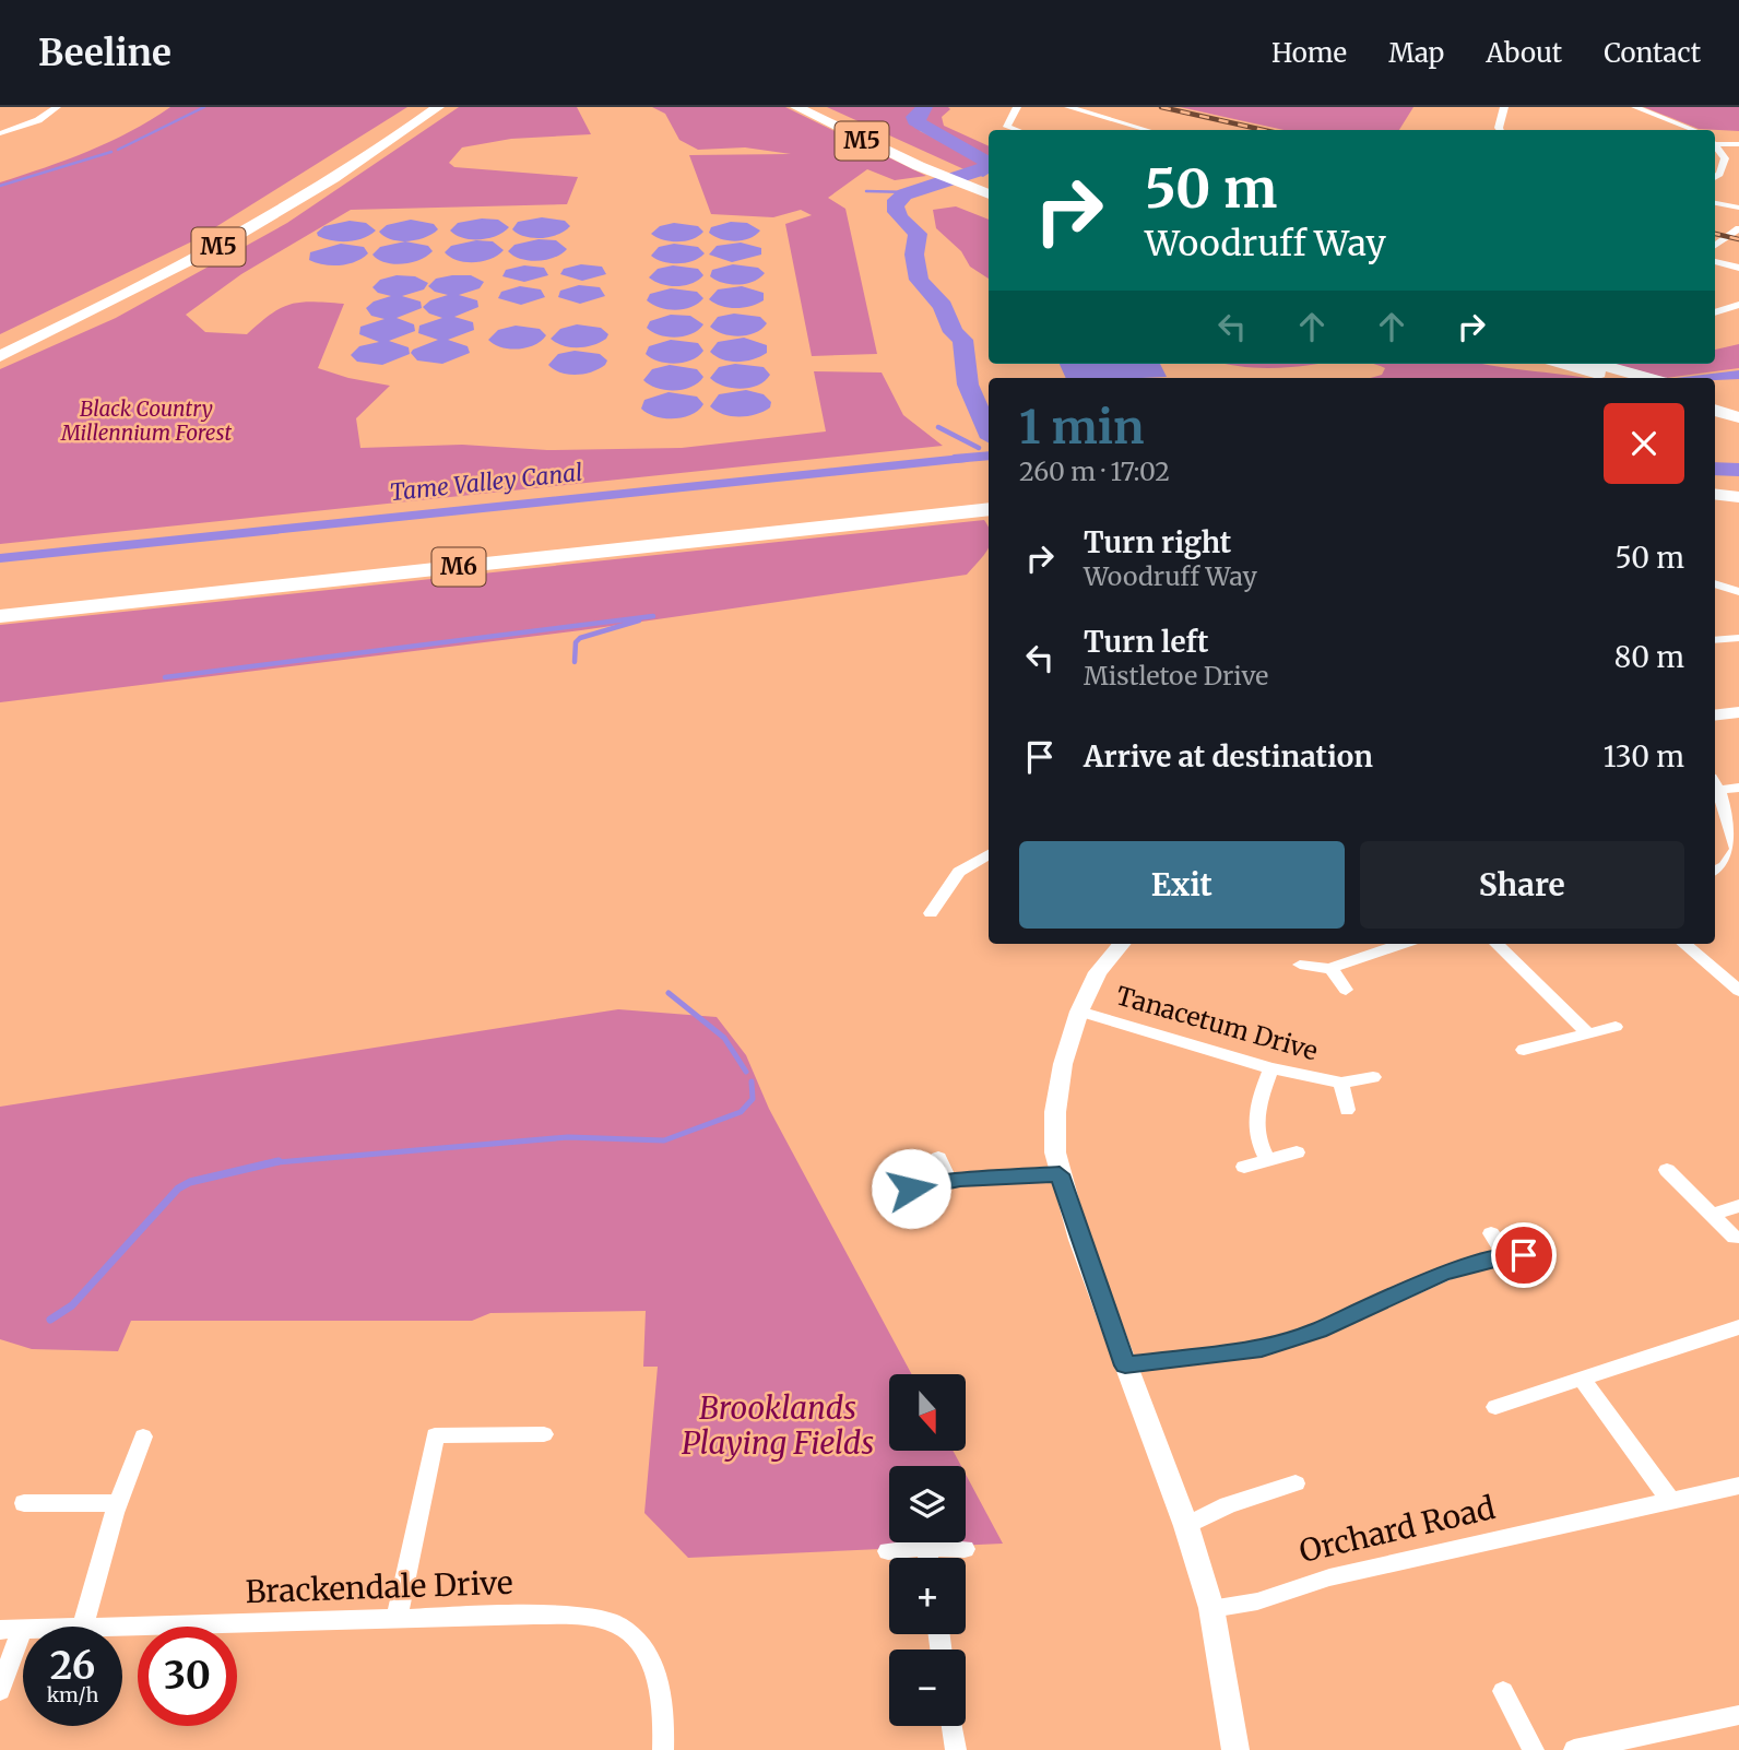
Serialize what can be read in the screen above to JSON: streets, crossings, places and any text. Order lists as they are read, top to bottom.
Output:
{
  "streets": {
    "highway": ["M5", "M6"],
    "street": ["Tanacetum Drive", "Orchard Road", "Brackendale Drive"]
  },
  "water": ["Tame Valley Canal"],
  "parks": ["Black Country Millennium Forest", "Brooklands Playing Fields"],
  "north": "bottom",
  "page": {
    "header": "Beeline",
    "nav": [
      "Home",
      "Map",
      "About",
      "Contact"
    ],
    "turn": ["50 m", "Woodruff Way"],
    "heading": ["1 min", "260 m · 17:02"],
    "list": [
      {
        "name": "Turn right",
        "note": "Woodruff Way",
        "value": "50 m"
      },
      {
        "name": "Turn left",
        "note": "Mistletoe Drive",
        "value": "80 m"
      },
      {
        "name": "Arrive at destination",
        "value": "130 m"
      }
    ],
    "buttons": ["Exit", "Share"],
    "map_buttons": ["+", "−"],
    "speed": "26 km/h",
    "limit": "30"
  }
}
